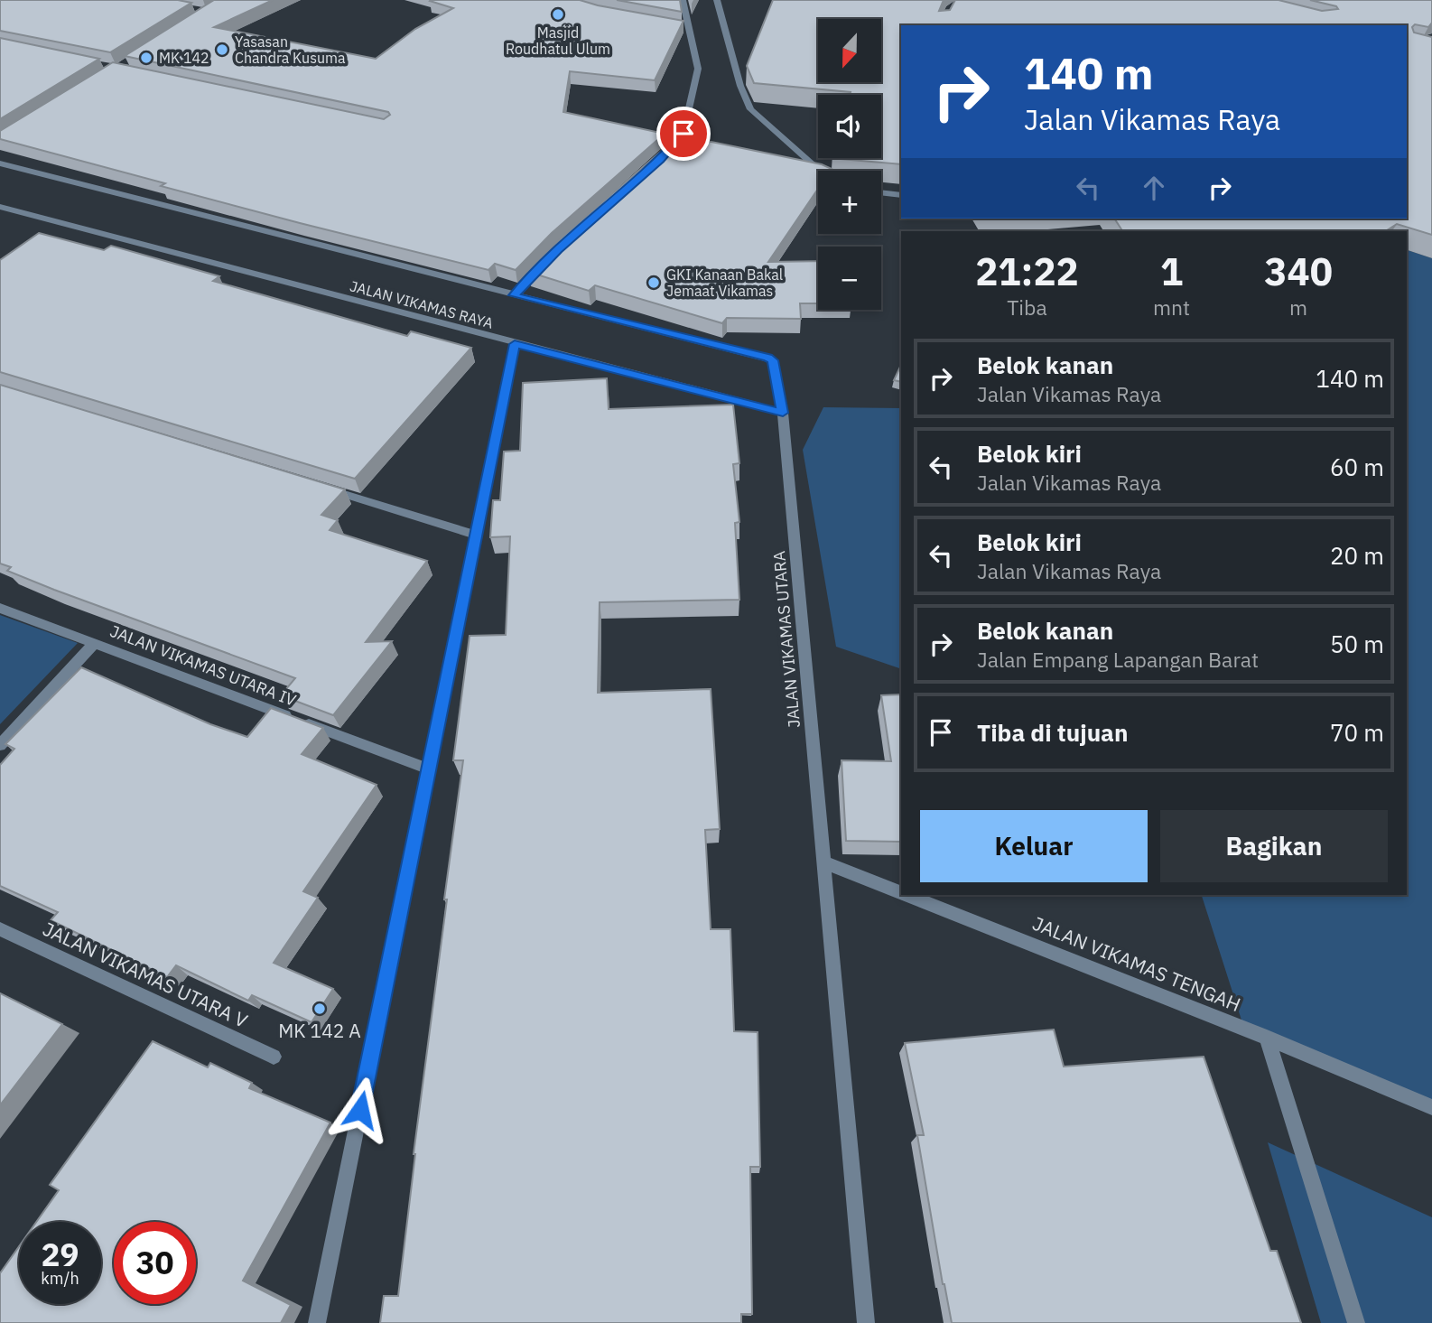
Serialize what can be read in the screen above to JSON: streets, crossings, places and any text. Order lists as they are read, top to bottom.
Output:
{
  "streets": {
    "street": [
      "JALAN VIKAMAS RAYA",
      "JALAN VIKAMAS UTARA",
      "JALAN VIKAMAS UTARA IV",
      "JALAN VIKAMAS TENGAH",
      "JALAN VIKAMAS UTARA V"
    ]
  },
  "crossings": [
    ["JALAN VIKAMAS RAYA", "JALAN VIKAMAS UTARA"],
    ["JALAN VIKAMAS UTARA", "JALAN VIKAMAS TENGAH"]
  ],
  "places": [
    "Masjid Roudhatul Ulum",
    "Yasasan Chandra Kusuma",
    "MK 142",
    "GKI Kanaan Bakal Jemaat Vikamas",
    "MK 142 A"
  ],
  "north": "bottom",
  "page": {
    "map_buttons": ["+", "−"],
    "turn": ["140 m", "Jalan Vikamas Raya"],
    "eta": [
      "21:22",
      "Tiba",
      "1",
      "mnt",
      "340",
      "m"
    ],
    "list": [
      {
        "name": "Belok kanan",
        "note": "Jalan Vikamas Raya",
        "value": "140 m"
      },
      {
        "name": "Belok kiri",
        "note": "Jalan Vikamas Raya",
        "value": "60 m"
      },
      {
        "name": "Belok kiri",
        "note": "Jalan Vikamas Raya",
        "value": "20 m"
      },
      {
        "name": "Belok kanan",
        "note": "Jalan Empang Lapangan Barat",
        "value": "50 m"
      },
      {
        "name": "Tiba di tujuan",
        "value": "70 m"
      }
    ],
    "buttons": ["Keluar", "Bagikan"],
    "speed": "29 km/h",
    "limit": "30"
  }
}
